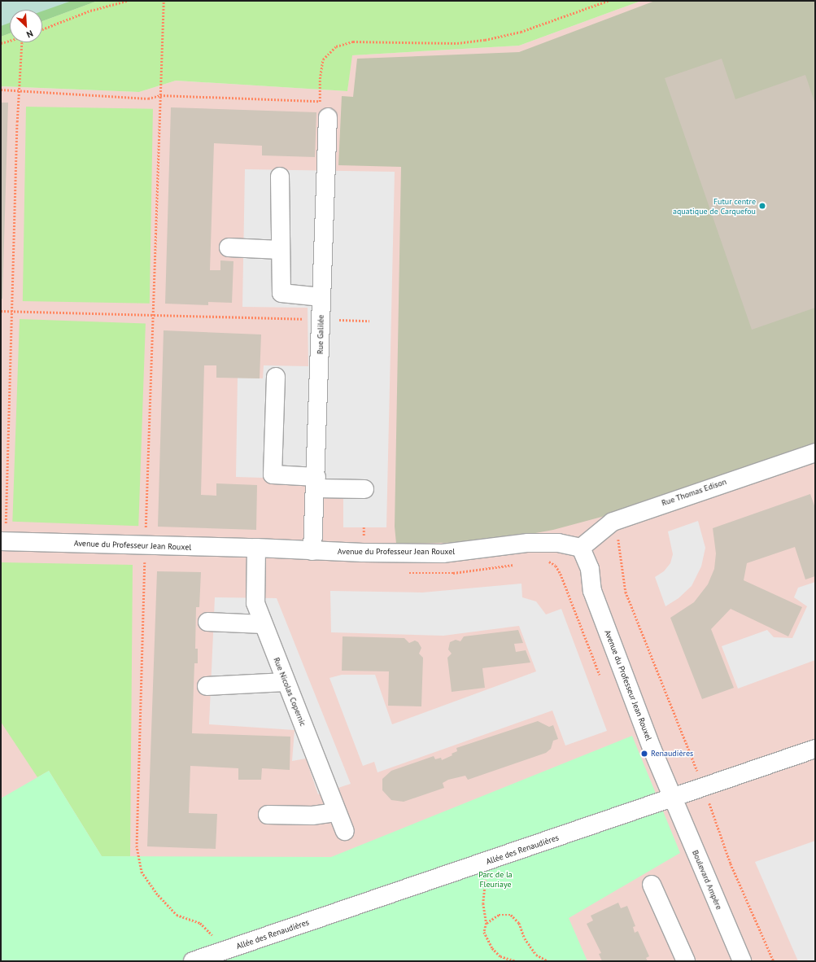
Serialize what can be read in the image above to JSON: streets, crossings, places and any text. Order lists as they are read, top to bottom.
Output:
{
  "streets": {
    "street": [
      "Rue Galilée",
      "Rue Thomas Edison",
      "Avenue du Professeur Jean Rouxel",
      "Rue Nicolas Copernic",
      "Allée des Renaudières",
      "Boulevard Ampère"
    ]
  },
  "crossings": [
    ["Rue Galilée", "Avenue du Professeur Jean Rouxel"],
    ["Rue Thomas Edison", "Avenue du Professeur Jean Rouxel"],
    ["Avenue du Professeur Jean Rouxel", "Rue Nicolas Copernic"],
    ["Avenue du Professeur Jean Rouxel", "Allée des Renaudières"],
    ["Avenue du Professeur Jean Rouxel", "Boulevard Ampère"],
    ["Allée des Renaudières", "Boulevard Ampère"]
  ],
  "parks": ["Parc de la Fleuriaye"],
  "places": ["Futur centre aquatique de Carquefou", "Renaudières"],
  "north": "bottom right"
}
